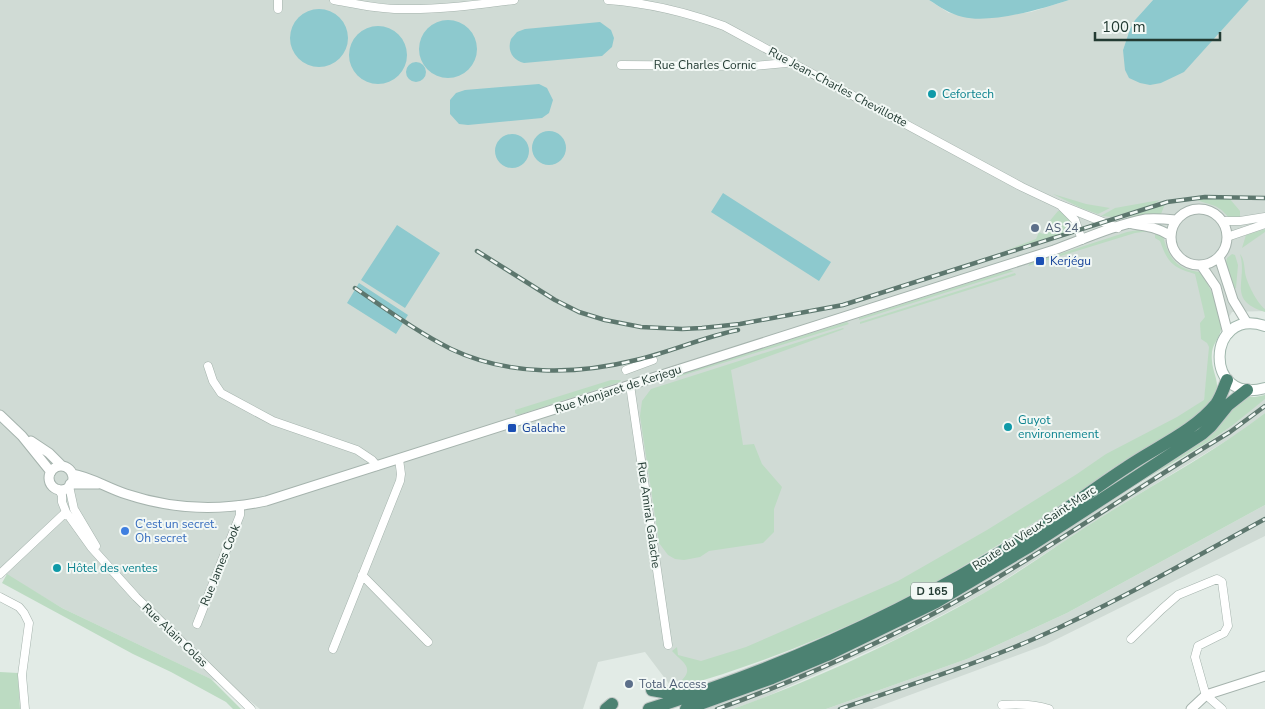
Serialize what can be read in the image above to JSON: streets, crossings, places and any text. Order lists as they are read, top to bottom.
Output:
{
  "streets": {
    "highway": ["Route du Vieux Saint-Marc", "D 165"],
    "street": [
      "Rue Charles Cornic",
      "Rue Jean-Charles Chevillotte",
      "Rue Monjaret de Kerjegu",
      "Rue Amiral Galache",
      "Rue James Cook",
      "Rue Alain Colas"
    ]
  },
  "crossings": [
    ["Rue Charles Cornic", "Rue Jean-Charles Chevillotte"],
    ["Rue Jean-Charles Chevillotte", "Rue Monjaret de Kerjegu"],
    ["Rue Monjaret de Kerjegu", "Rue Amiral Galache"],
    ["Rue Monjaret de Kerjegu", "Rue James Cook"],
    ["Rue Monjaret de Kerjegu", "Rue Alain Colas"]
  ],
  "places": {
    "other": [
      "Cefortech",
      "AS 24",
      "Guyot environnement",
      "C'est un secret. Oh secret",
      "Hôtel des ventes",
      "Total Access"
    ],
    "transit": ["Kerjégu", "Galache"]
  },
  "scale_bar": "100 m"
}
